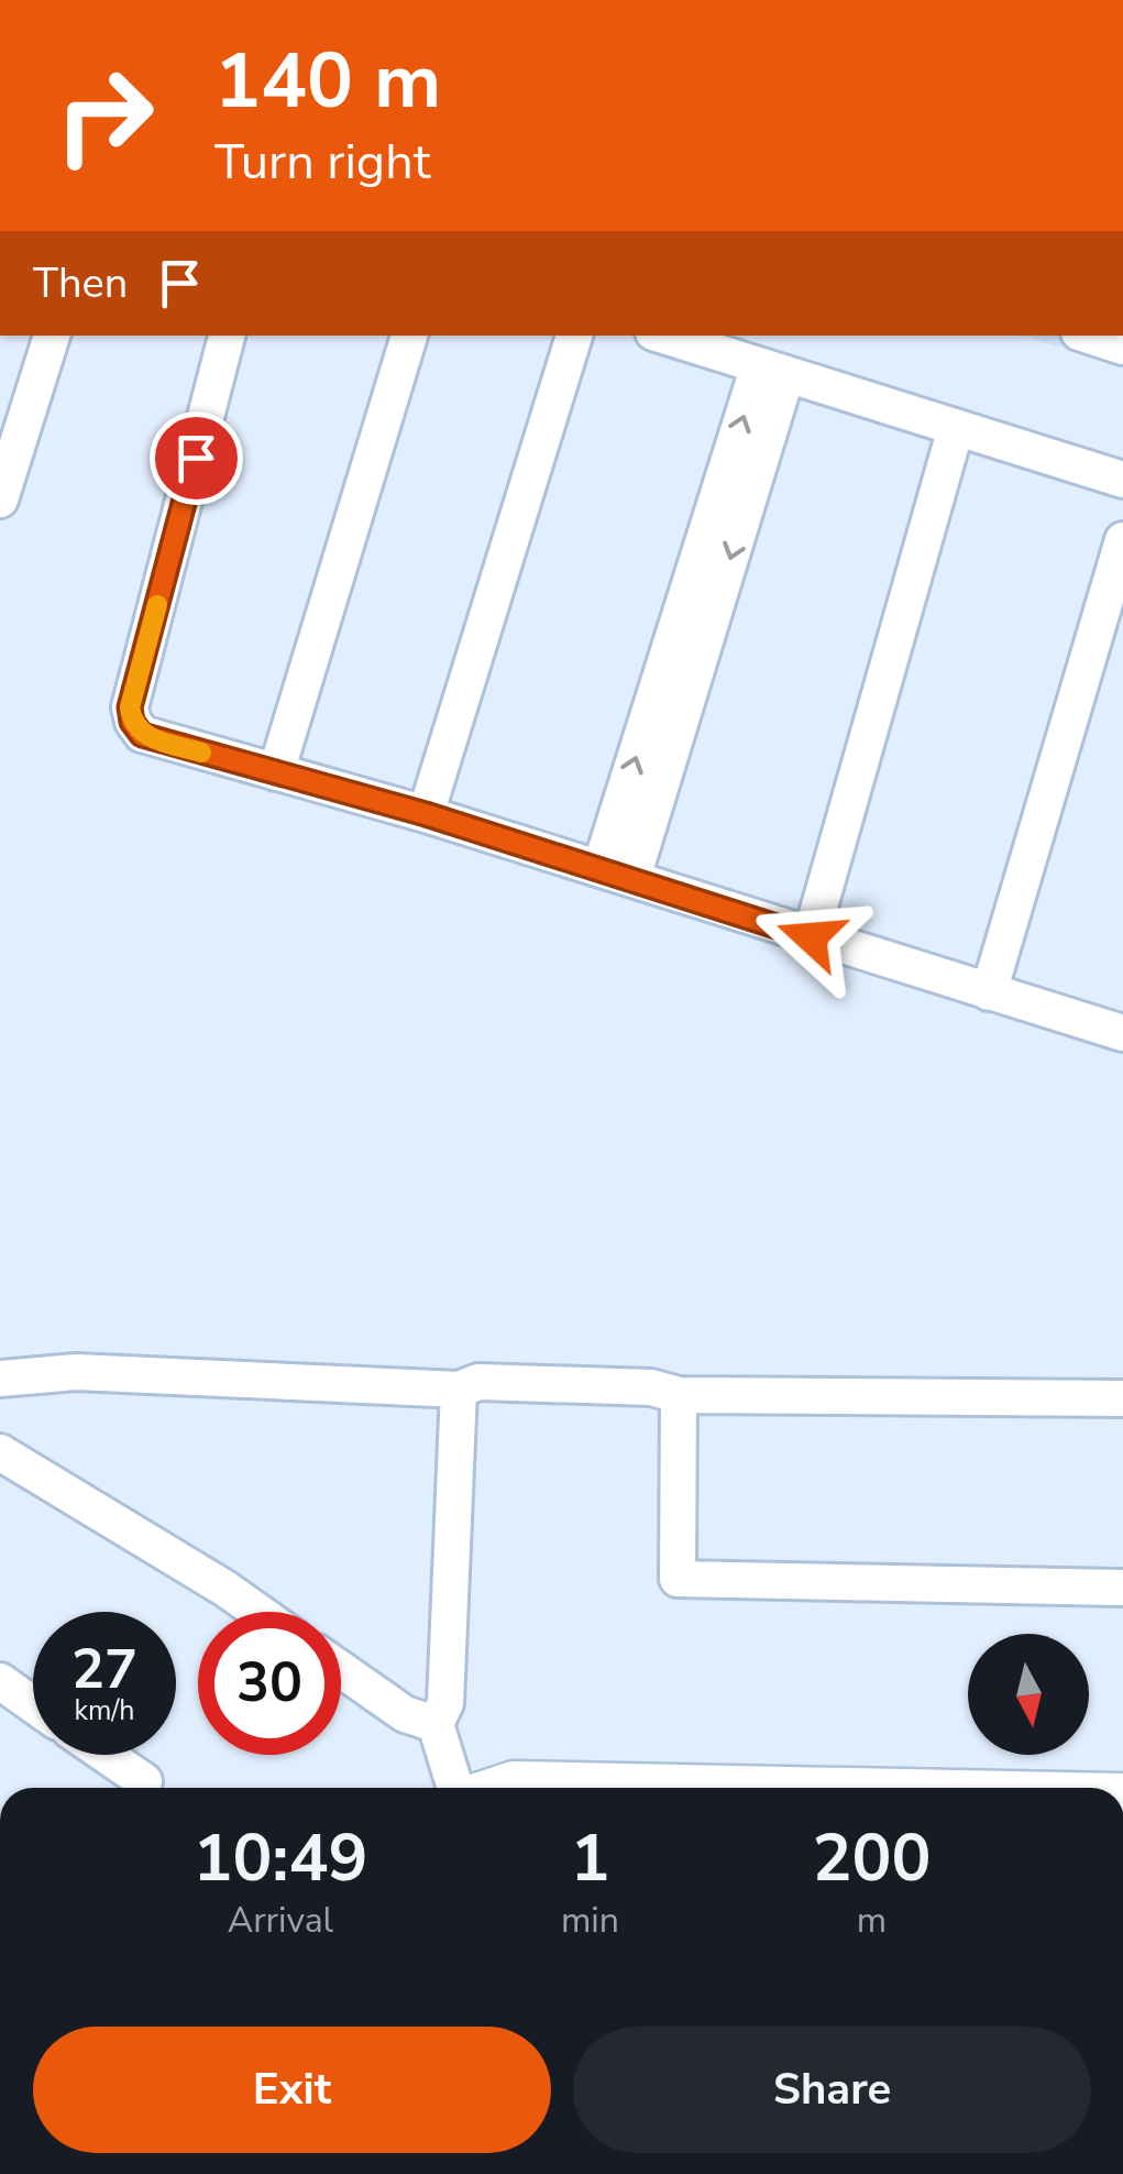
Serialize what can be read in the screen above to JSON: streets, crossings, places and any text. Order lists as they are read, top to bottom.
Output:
{
  "north": "bottom",
  "page": {
    "turn": ["140 m", "Turn right"],
    "then": "Then",
    "speed": "27 km/h",
    "limit": "30",
    "eta": [
      "10:49",
      "Arrival",
      "1",
      "min",
      "200",
      "m"
    ],
    "buttons": ["Exit", "Share"]
  }
}
